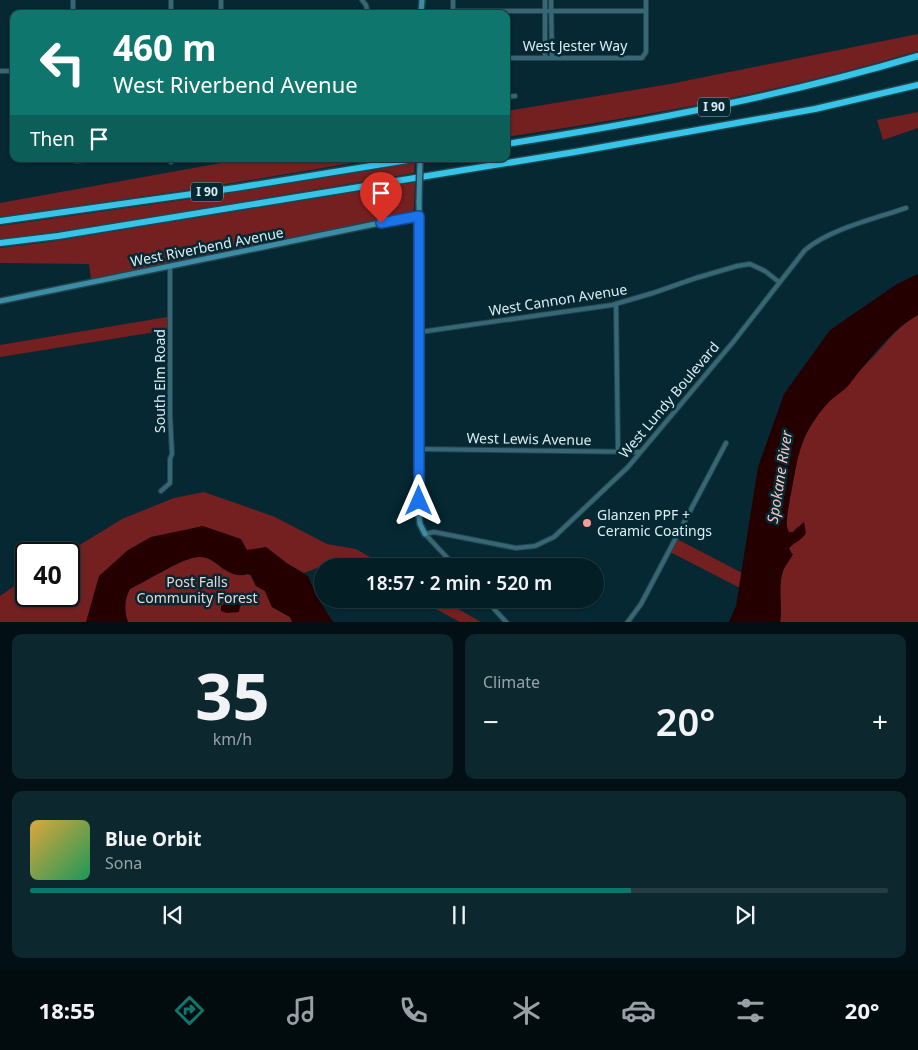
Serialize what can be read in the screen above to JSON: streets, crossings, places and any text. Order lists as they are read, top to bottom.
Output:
{
  "streets": {
    "highway": ["I 90"],
    "street": [
      "West Jester Way",
      "West Riverbend Avenue",
      "West Cannon Avenue",
      "South Elm Road",
      "West Lundy Boulevard",
      "West Lewis Avenue"
    ]
  },
  "crossings": [
    ["West Riverbend Avenue", "South Elm Road"],
    ["West Cannon Avenue", "West Lundy Boulevard"],
    ["West Lundy Boulevard", "West Lewis Avenue"]
  ],
  "water": ["Spokane River"],
  "parks": ["Post Falls Community Forest"],
  "places": ["Glanzen PPF + Ceramic Coatings"],
  "page": {
    "turn": ["460 m", "West Riverbend Avenue"],
    "then": "Then",
    "limit": "40",
    "trip": "18:57 · 2 min · 520 m",
    "tile": [
      ["35", "km/h"],
      "Climate"
    ],
    "heat": ["−", "20°", "+"],
    "song": ["Blue Orbit", "Sona"],
    "tabs": ["18:55", "20°"]
  }
}
